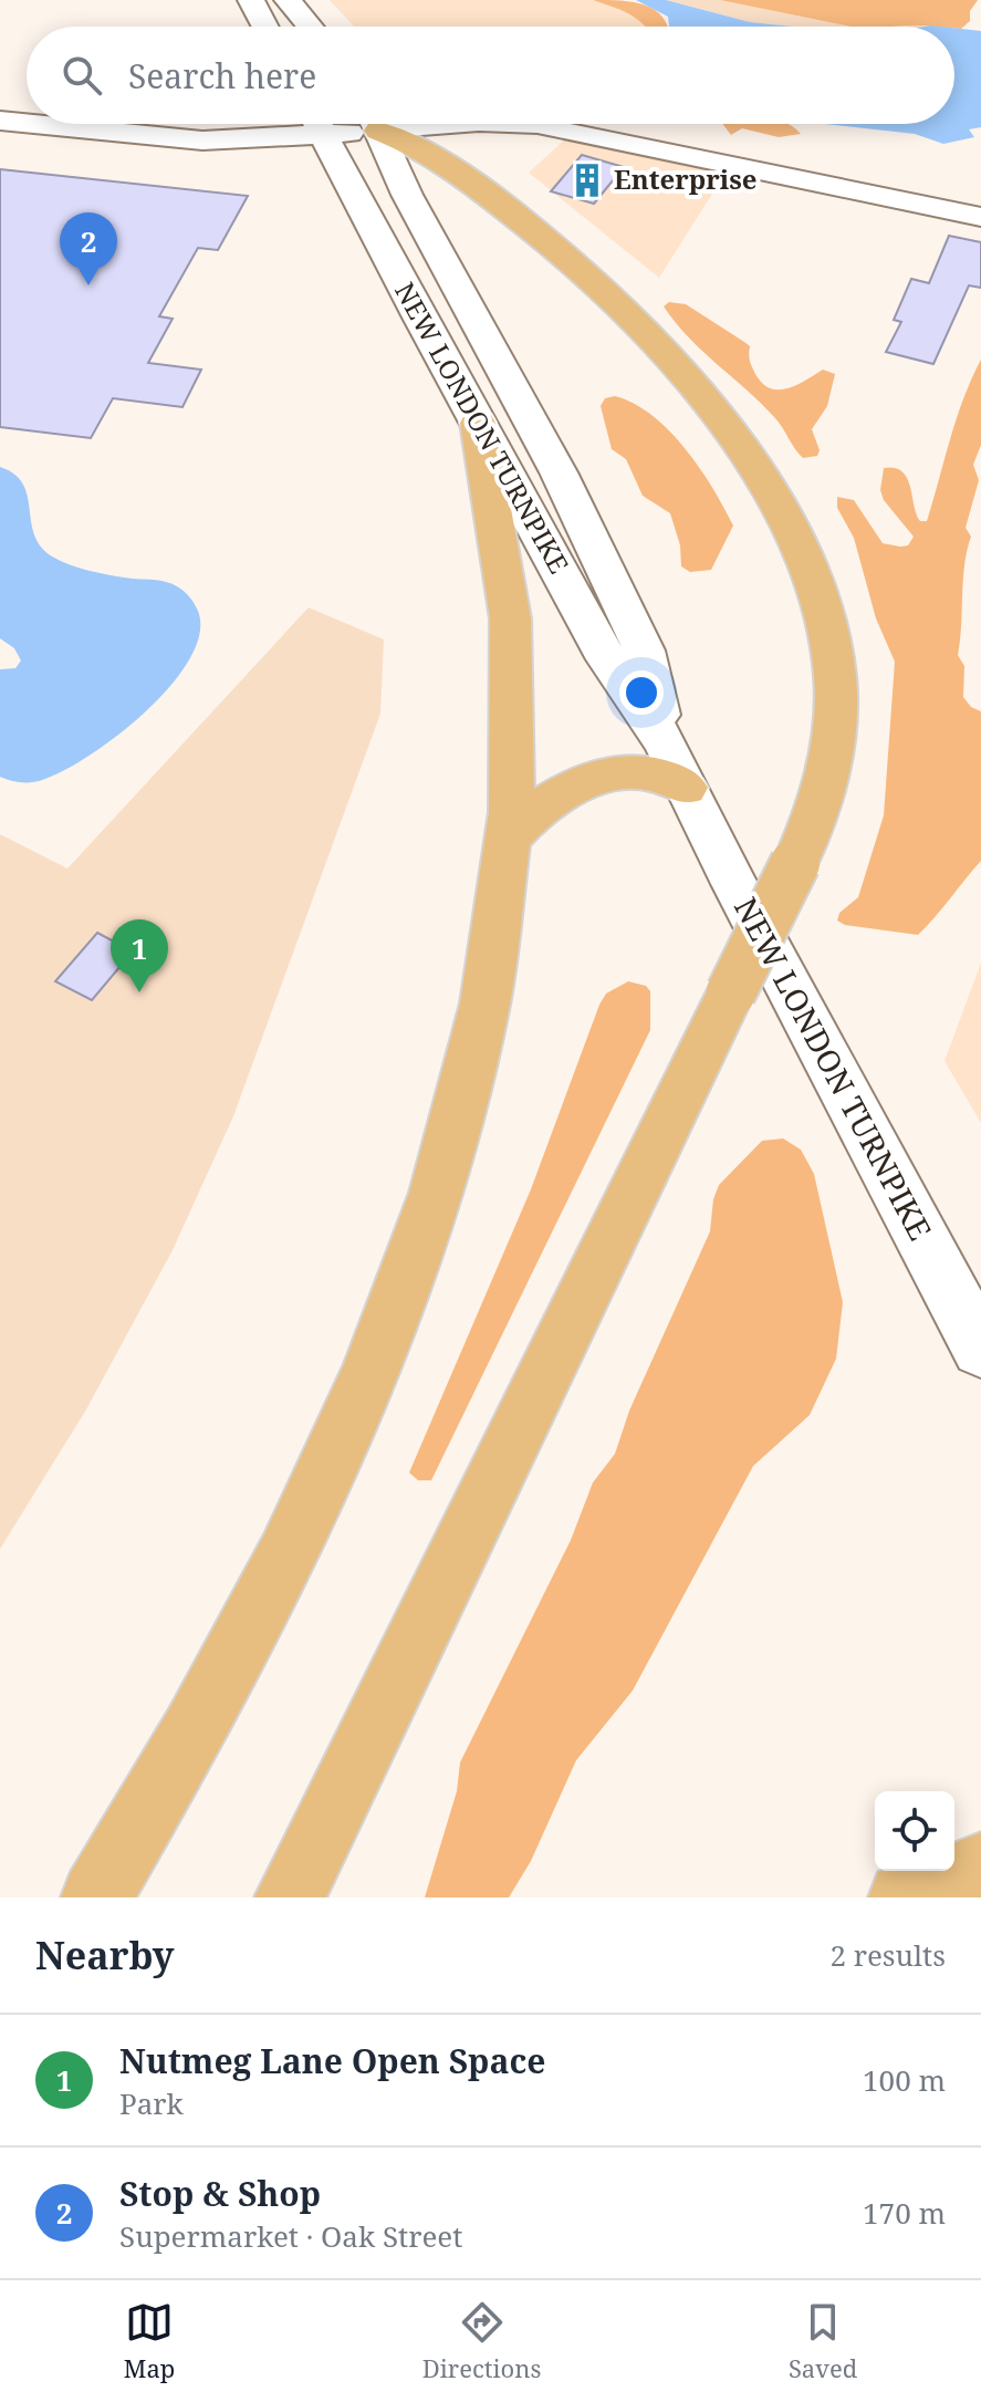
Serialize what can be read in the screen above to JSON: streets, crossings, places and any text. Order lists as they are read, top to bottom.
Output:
{
  "streets": {
    "street": ["NEW LONDON TURNPIKE"]
  },
  "places": {
    "building": ["Enterprise"]
  },
  "page": {
    "search": "Search here",
    "pins": ["2", "1"],
    "heading": ["Nearby", "2 results"],
    "list": [
      {
        "mark": "1",
        "name": "Nutmeg Lane Open Space",
        "note": "Park",
        "value": "100 m"
      },
      {
        "mark": "2",
        "name": "Stop & Shop",
        "note": "Supermarket · Oak Street",
        "value": "170 m"
      }
    ],
    "nav": ["Map", "Directions", "Saved"]
  }
}
